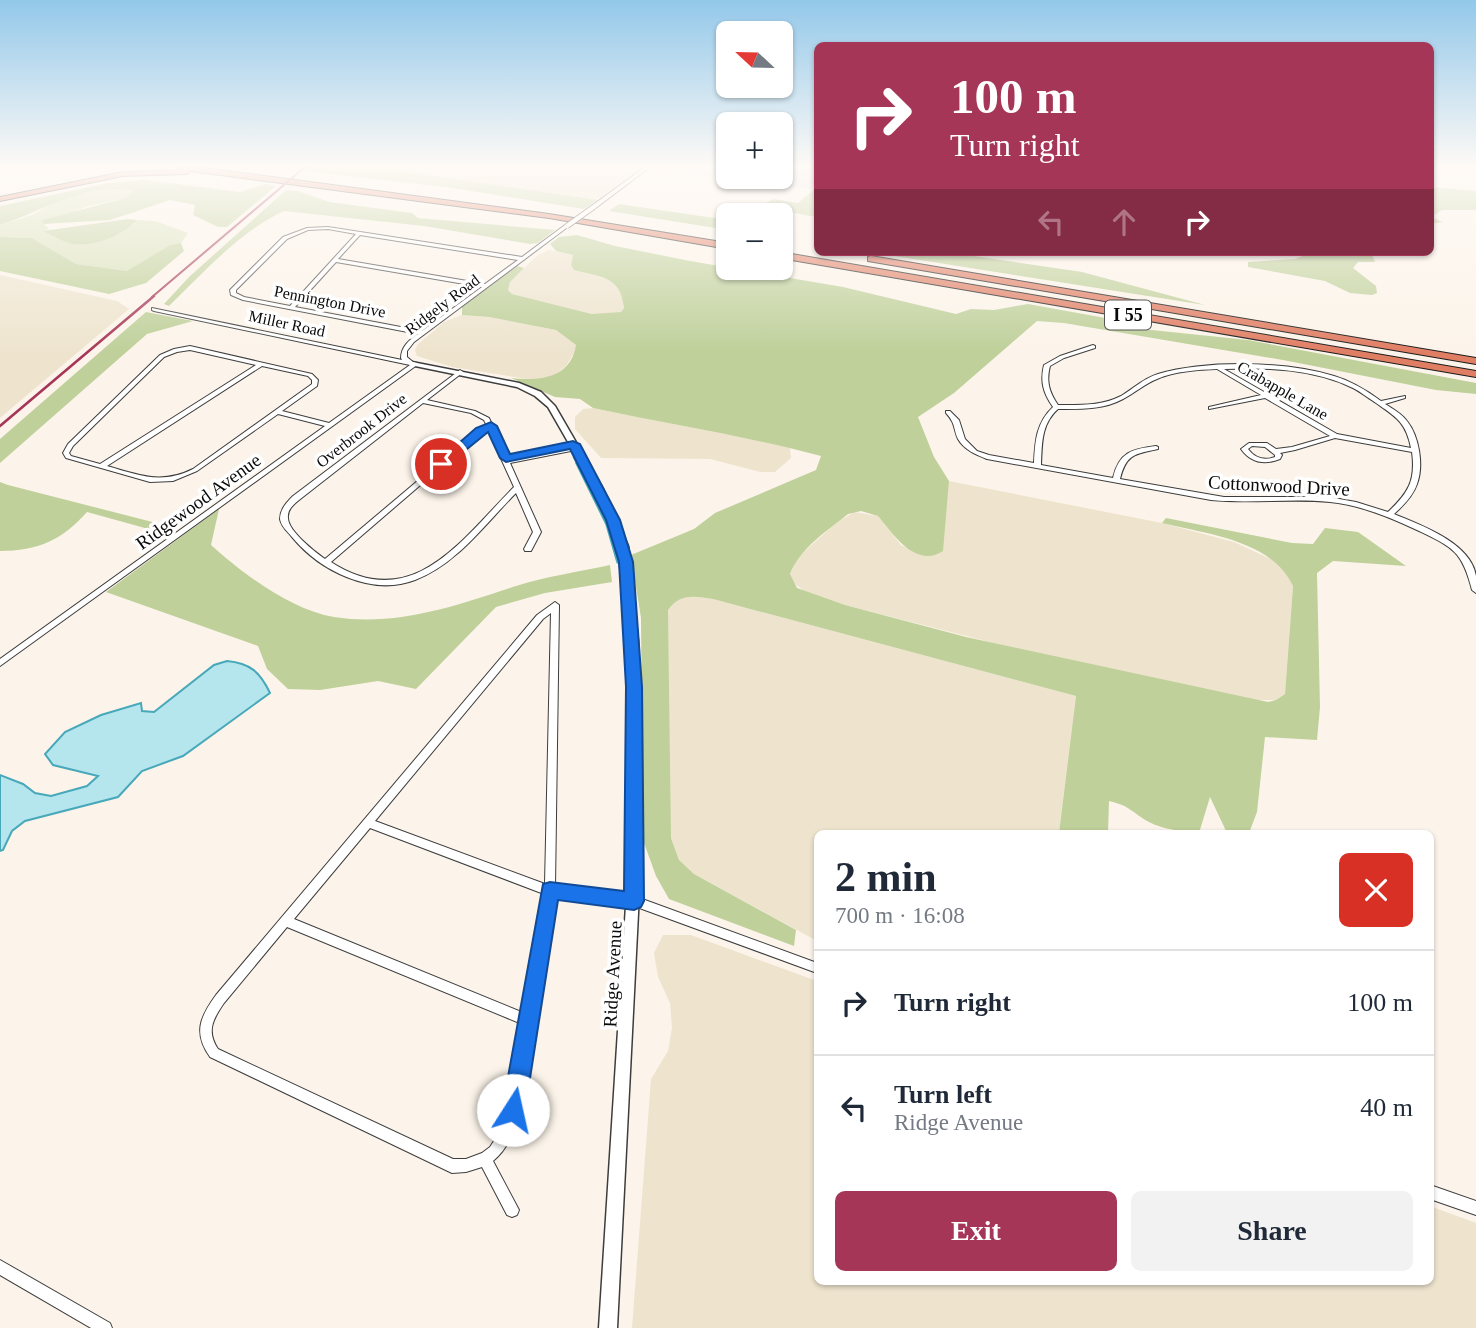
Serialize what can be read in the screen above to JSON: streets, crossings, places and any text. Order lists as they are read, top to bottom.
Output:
{
  "streets": {
    "highway": ["I 55"],
    "street": [
      "Pennington Drive",
      "Ridgely Road",
      "Miller Road",
      "Crabapple Lane",
      "Overbrook Drive",
      "Cottonwood Drive",
      "Ridgewood Avenue",
      "Ridge Avenue"
    ]
  },
  "crossings": [
    ["Pennington Drive", "Ridgely Road"],
    ["Ridgely Road", "Miller Road"],
    ["Ridgely Road", "Ridgewood Avenue"],
    ["Ridgely Road", "Ridge Avenue"],
    ["Miller Road", "Ridgewood Avenue"],
    ["Miller Road", "Ridge Avenue"],
    ["Overbrook Drive", "Ridge Avenue"],
    ["Ridgewood Avenue", "Ridge Avenue"]
  ],
  "north": "left",
  "page": {
    "map_buttons": ["+", "−"],
    "turn": ["100 m", "Turn right"],
    "heading": ["2 min", "700 m · 16:08"],
    "list": [
      {
        "name": "Turn right",
        "value": "100 m"
      },
      {
        "name": "Turn left",
        "note": "Ridge Avenue",
        "value": "40 m"
      }
    ],
    "buttons": ["Exit", "Share"]
  }
}
